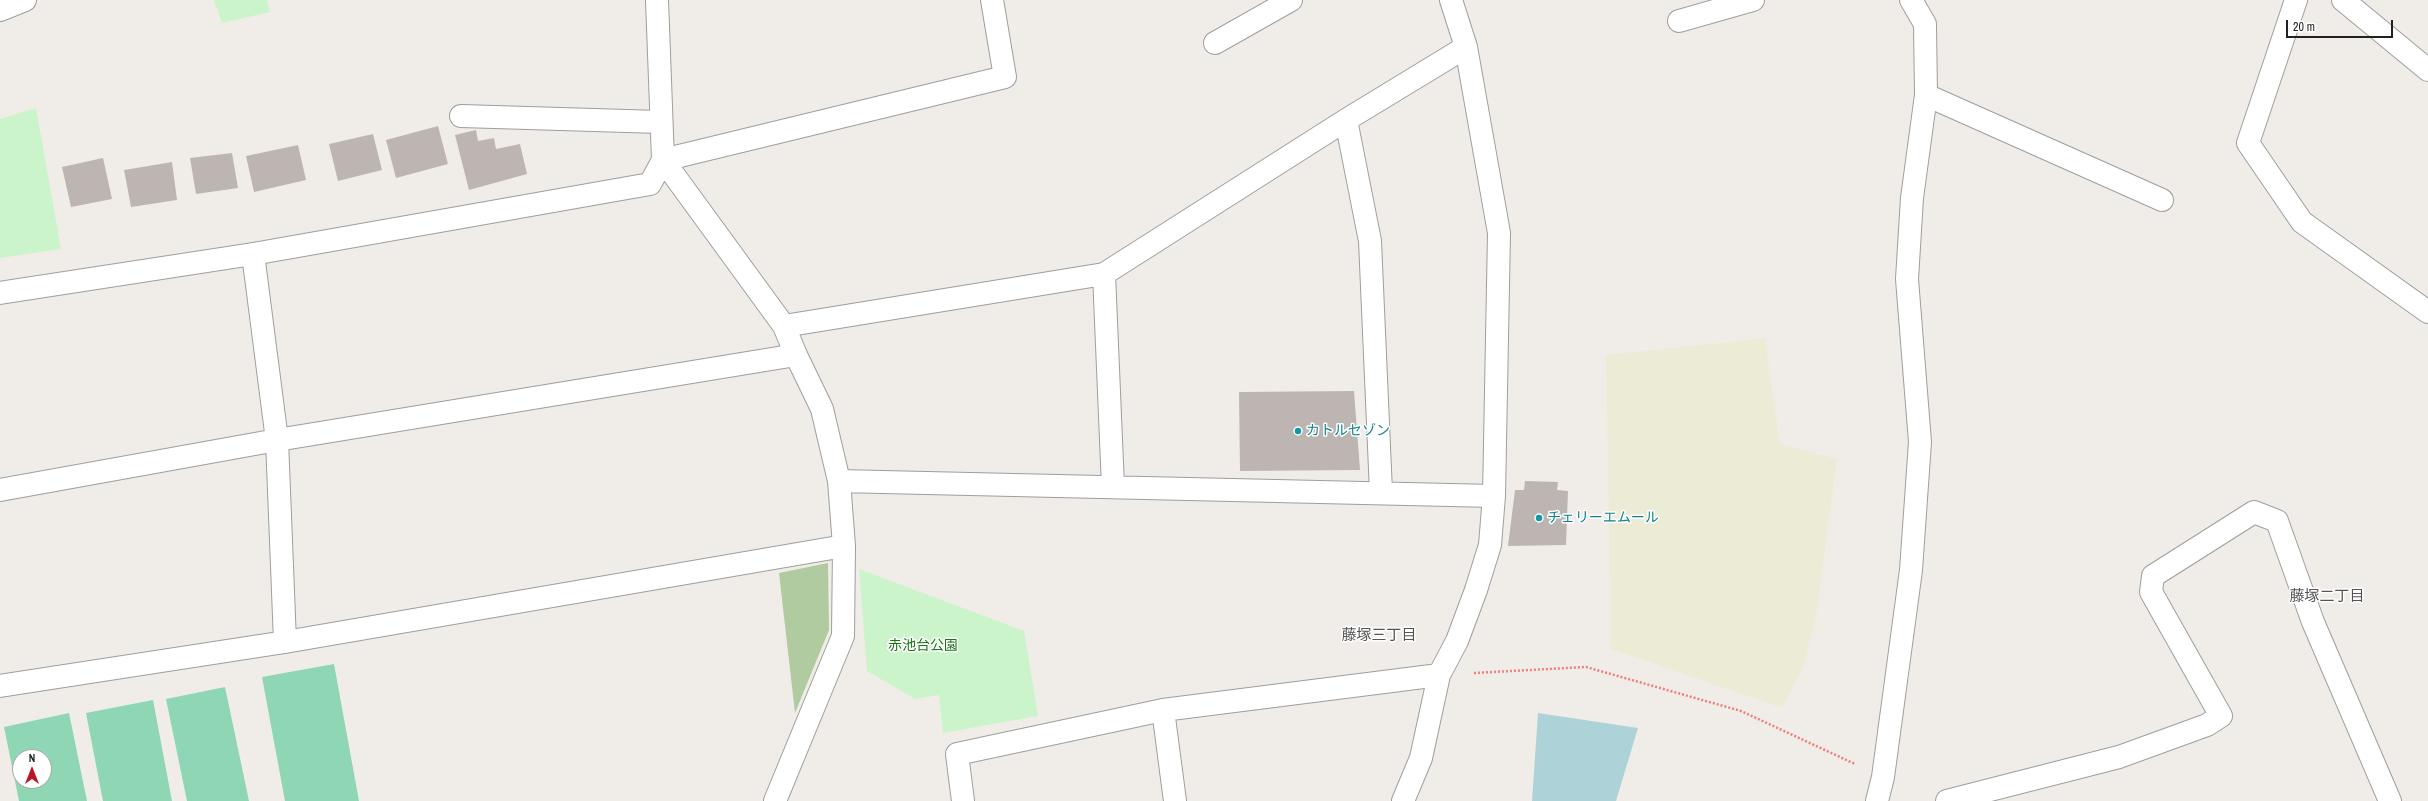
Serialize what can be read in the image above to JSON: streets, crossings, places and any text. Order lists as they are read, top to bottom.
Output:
{
  "districts": ["藤塚二丁目", "藤塚三丁目"],
  "parks": ["赤池台公園"],
  "places": ["カトルセゾン", "チェリーエムール"],
  "scale_bar": "20 m",
  "north": "top"
}
